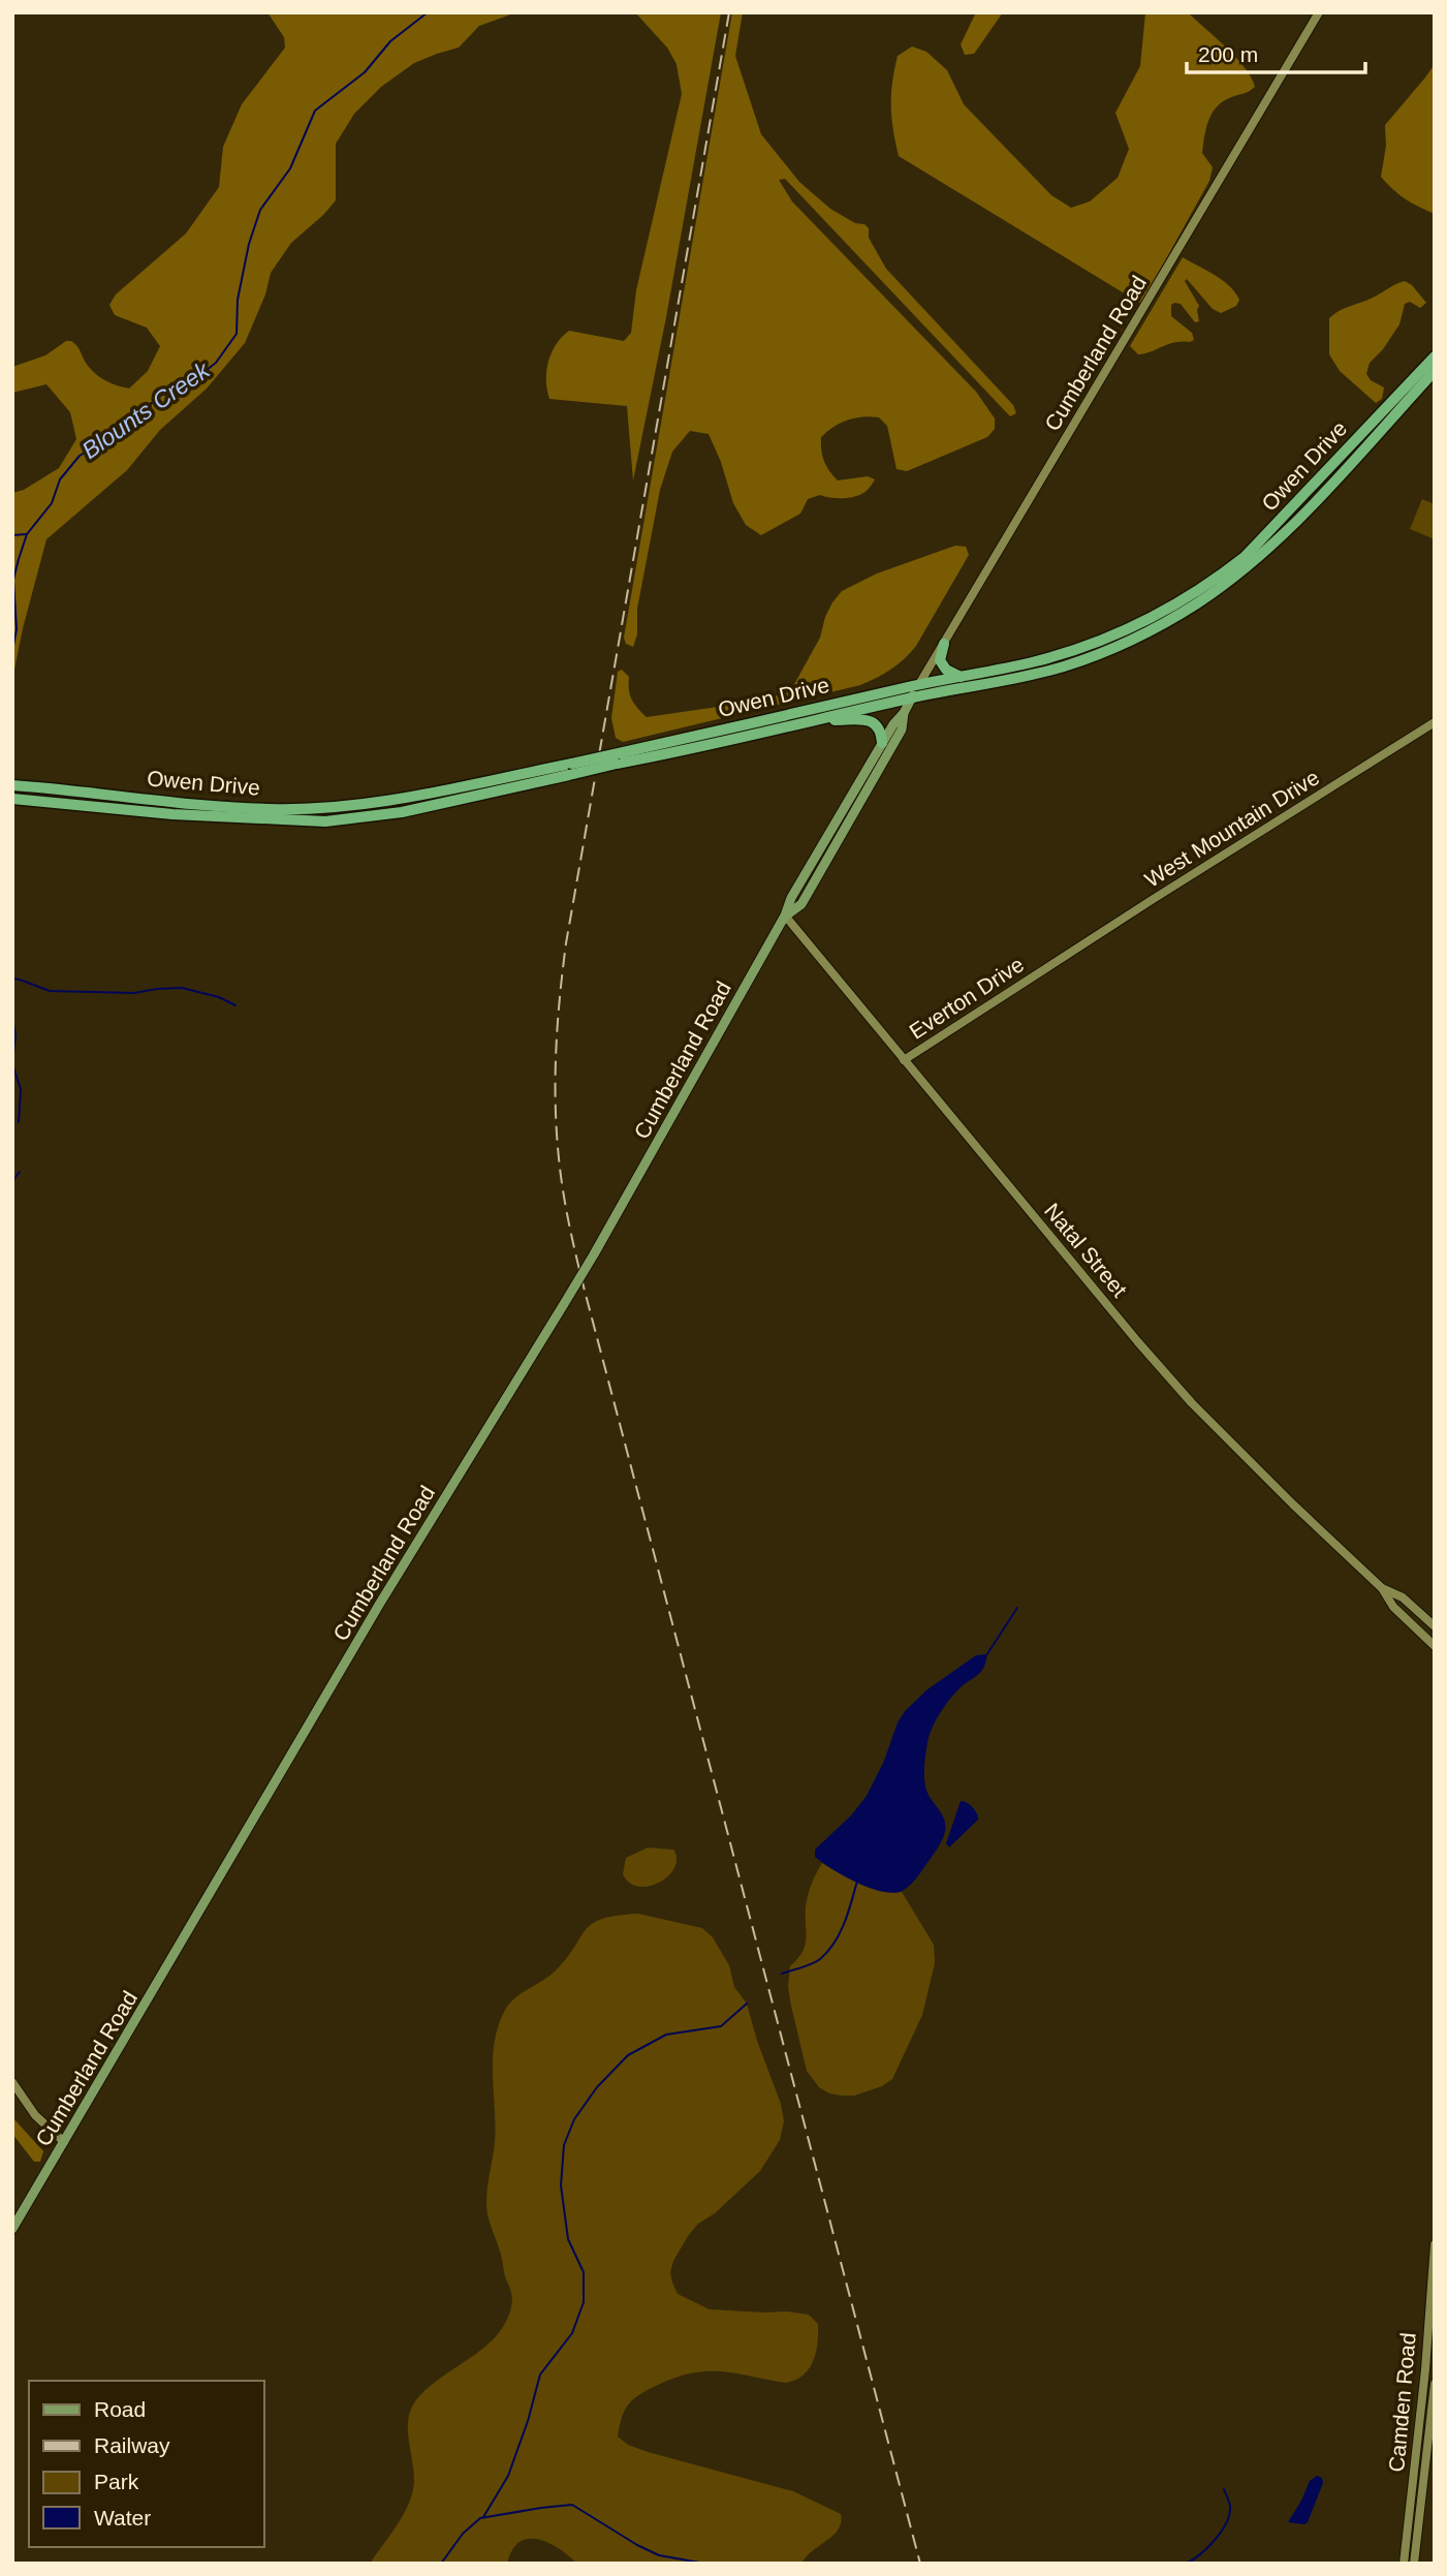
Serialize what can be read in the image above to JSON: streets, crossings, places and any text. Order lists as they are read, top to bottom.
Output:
{
  "streets": {
    "highway": ["Owen Drive"],
    "main road": [
      "Cumberland Road",
      "West Mountain Drive",
      "Everton Drive",
      "Natal Street",
      "Camden Road"
    ]
  },
  "crossings": [
    ["Cumberland Road", "Owen Drive"],
    ["Cumberland Road", "Natal Street"],
    ["West Mountain Drive", "Everton Drive"],
    ["Everton Drive", "Natal Street"]
  ],
  "water": ["Blounts Creek"],
  "legend": [
    "Road",
    "Railway",
    "Park",
    "Water"
  ],
  "scale_bar": "200 m"
}
